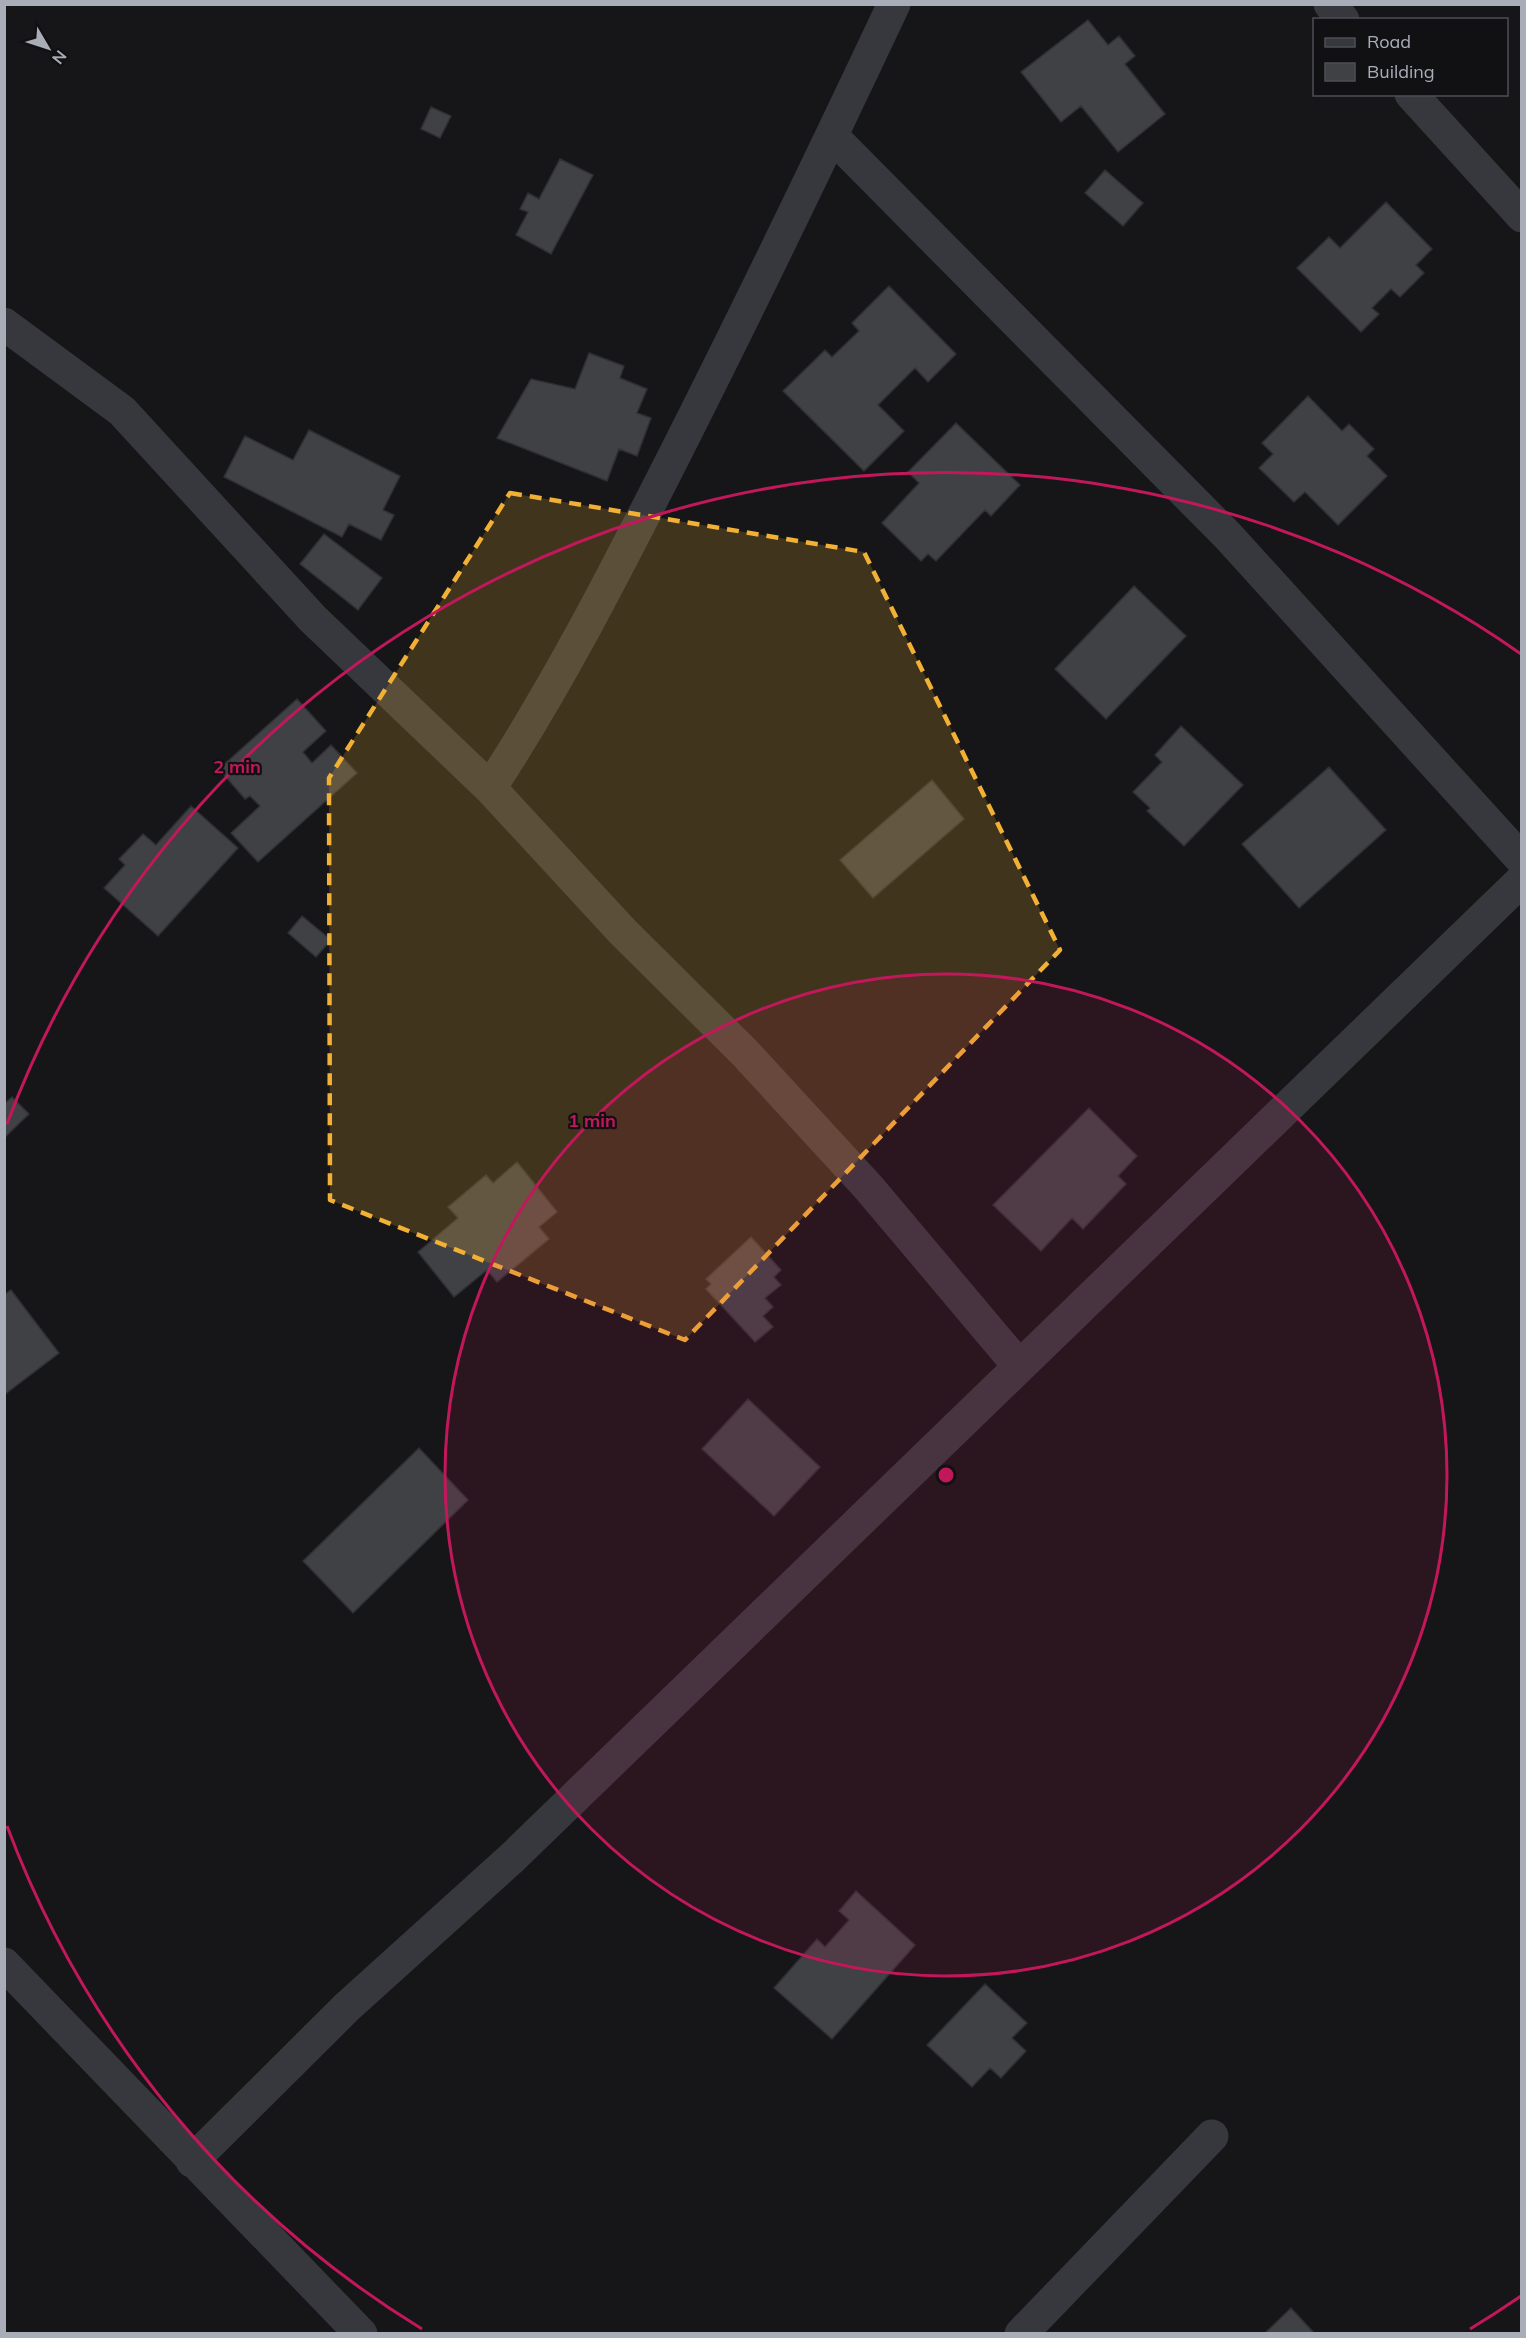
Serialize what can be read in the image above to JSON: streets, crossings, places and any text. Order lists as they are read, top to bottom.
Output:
{
  "legend": ["Road", "Building"],
  "north": "bottom right",
  "rings": ["2 min", "1 min"]
}
